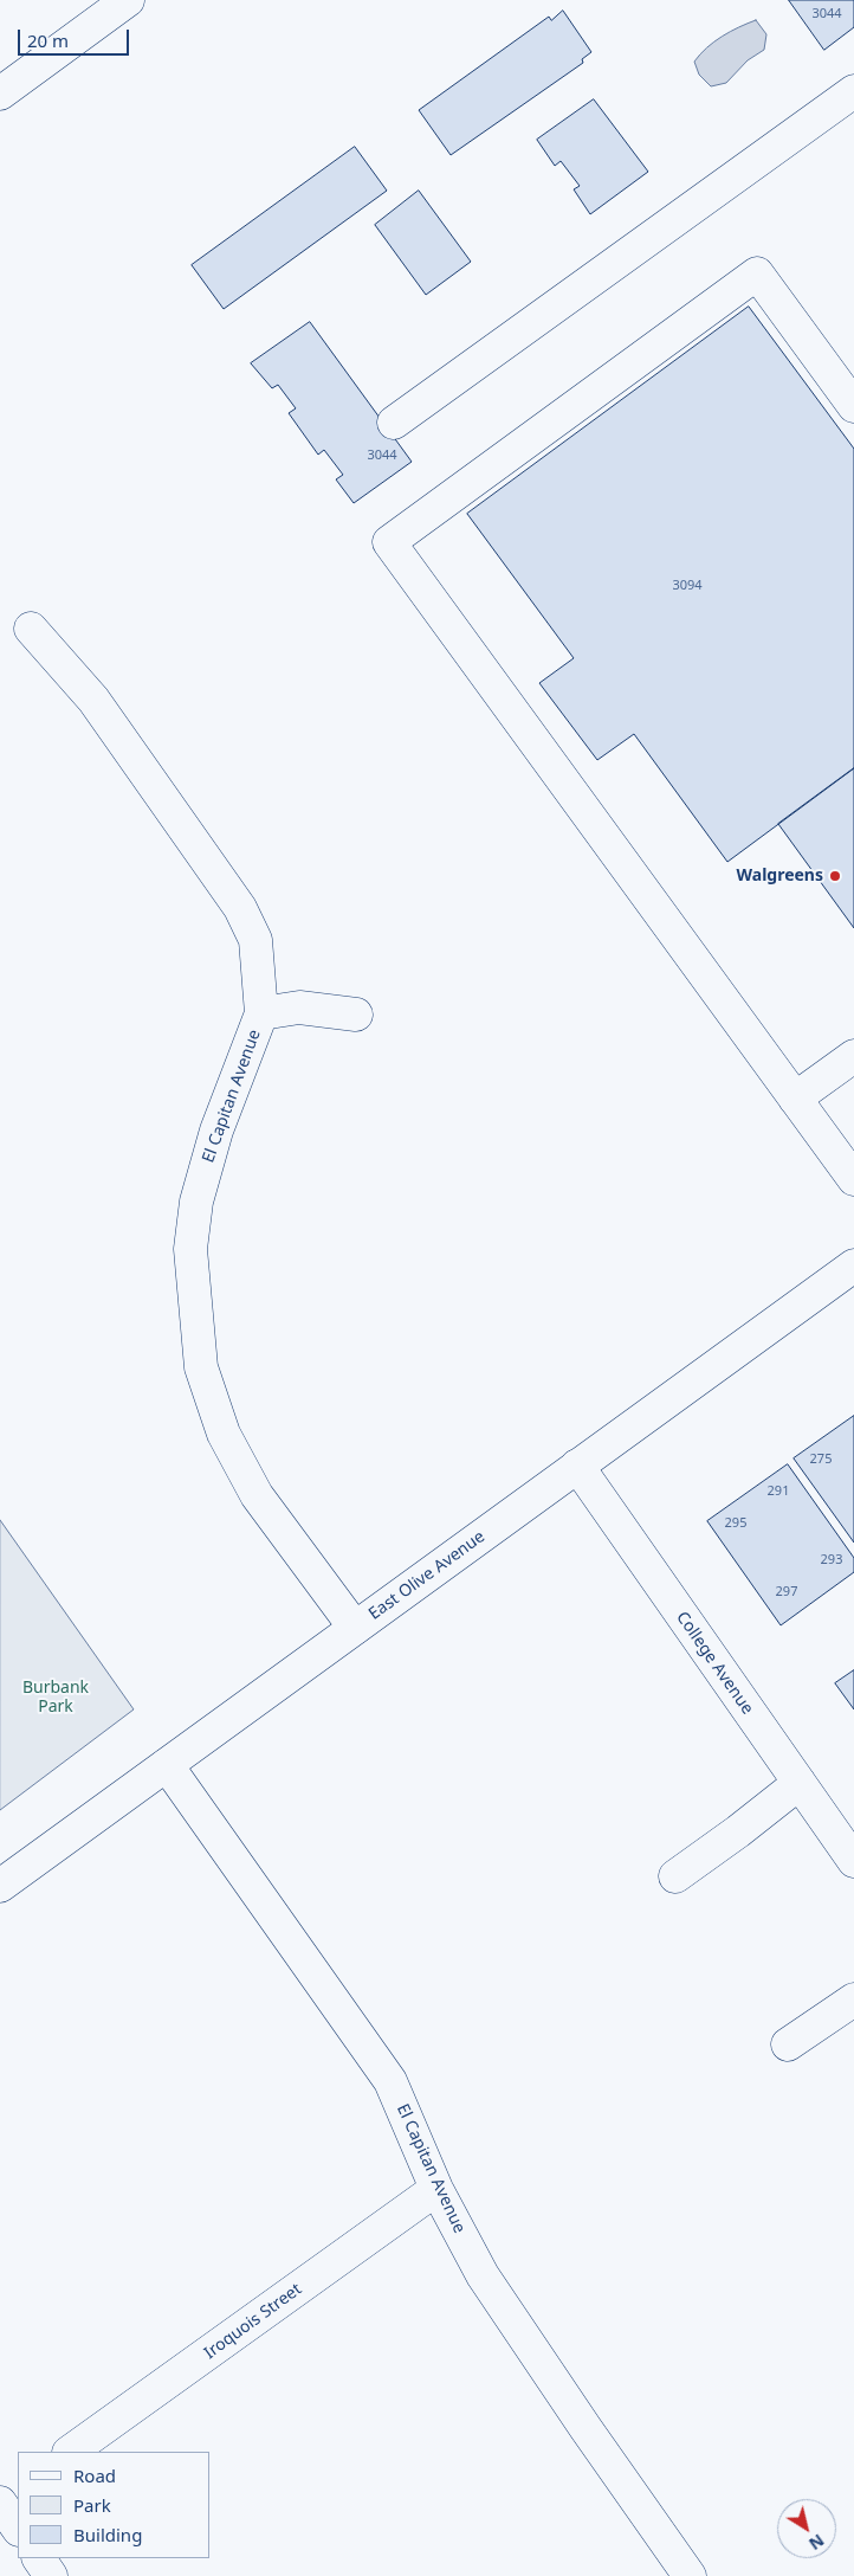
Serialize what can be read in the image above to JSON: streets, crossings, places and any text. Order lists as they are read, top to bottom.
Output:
{
  "streets": {
    "street": [
      "El Capitan Avenue",
      "East Olive Avenue",
      "College Avenue",
      "Iroquois Street"
    ]
  },
  "crossings": [
    ["El Capitan Avenue", "East Olive Avenue"],
    ["El Capitan Avenue", "Iroquois Street"],
    ["East Olive Avenue", "College Avenue"]
  ],
  "parks": ["Burbank Park"],
  "places": ["Walgreens"],
  "house_numbers": [
    "3044",
    "3044",
    "3094",
    "275",
    "291",
    "295",
    "293",
    "297"
  ],
  "legend": ["Road", "Park", "Building"],
  "scale_bar": "20 m",
  "north": "bottom right"
}
